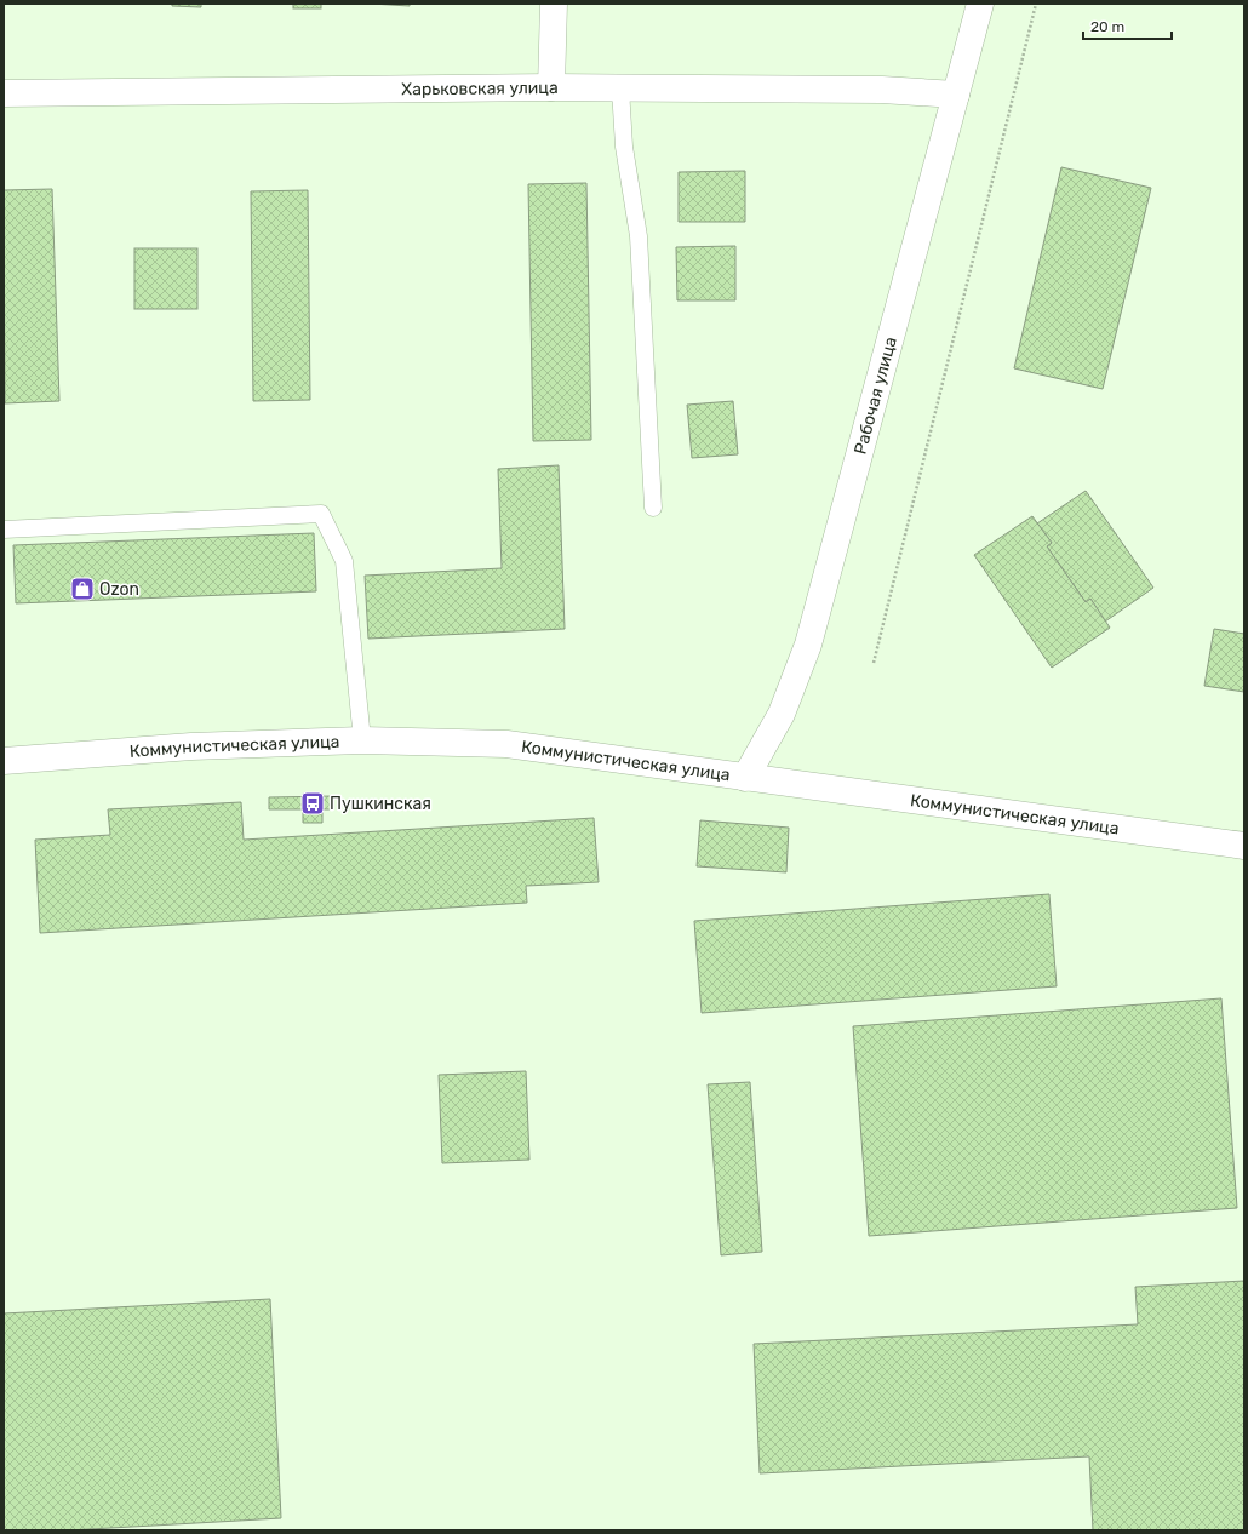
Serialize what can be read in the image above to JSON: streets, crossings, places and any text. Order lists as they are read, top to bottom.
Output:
{
  "streets": {
    "street": ["Харьковская улица", "Рабочая улица", "Коммунистическая улица"]
  },
  "crossings": [
    ["Харьковская улица", "Рабочая улица"],
    ["Рабочая улица", "Коммунистическая улица"]
  ],
  "places": {
    "shop": ["Ozon"],
    "bus stop": ["Пушкинская"]
  },
  "scale_bar": "20 m"
}
